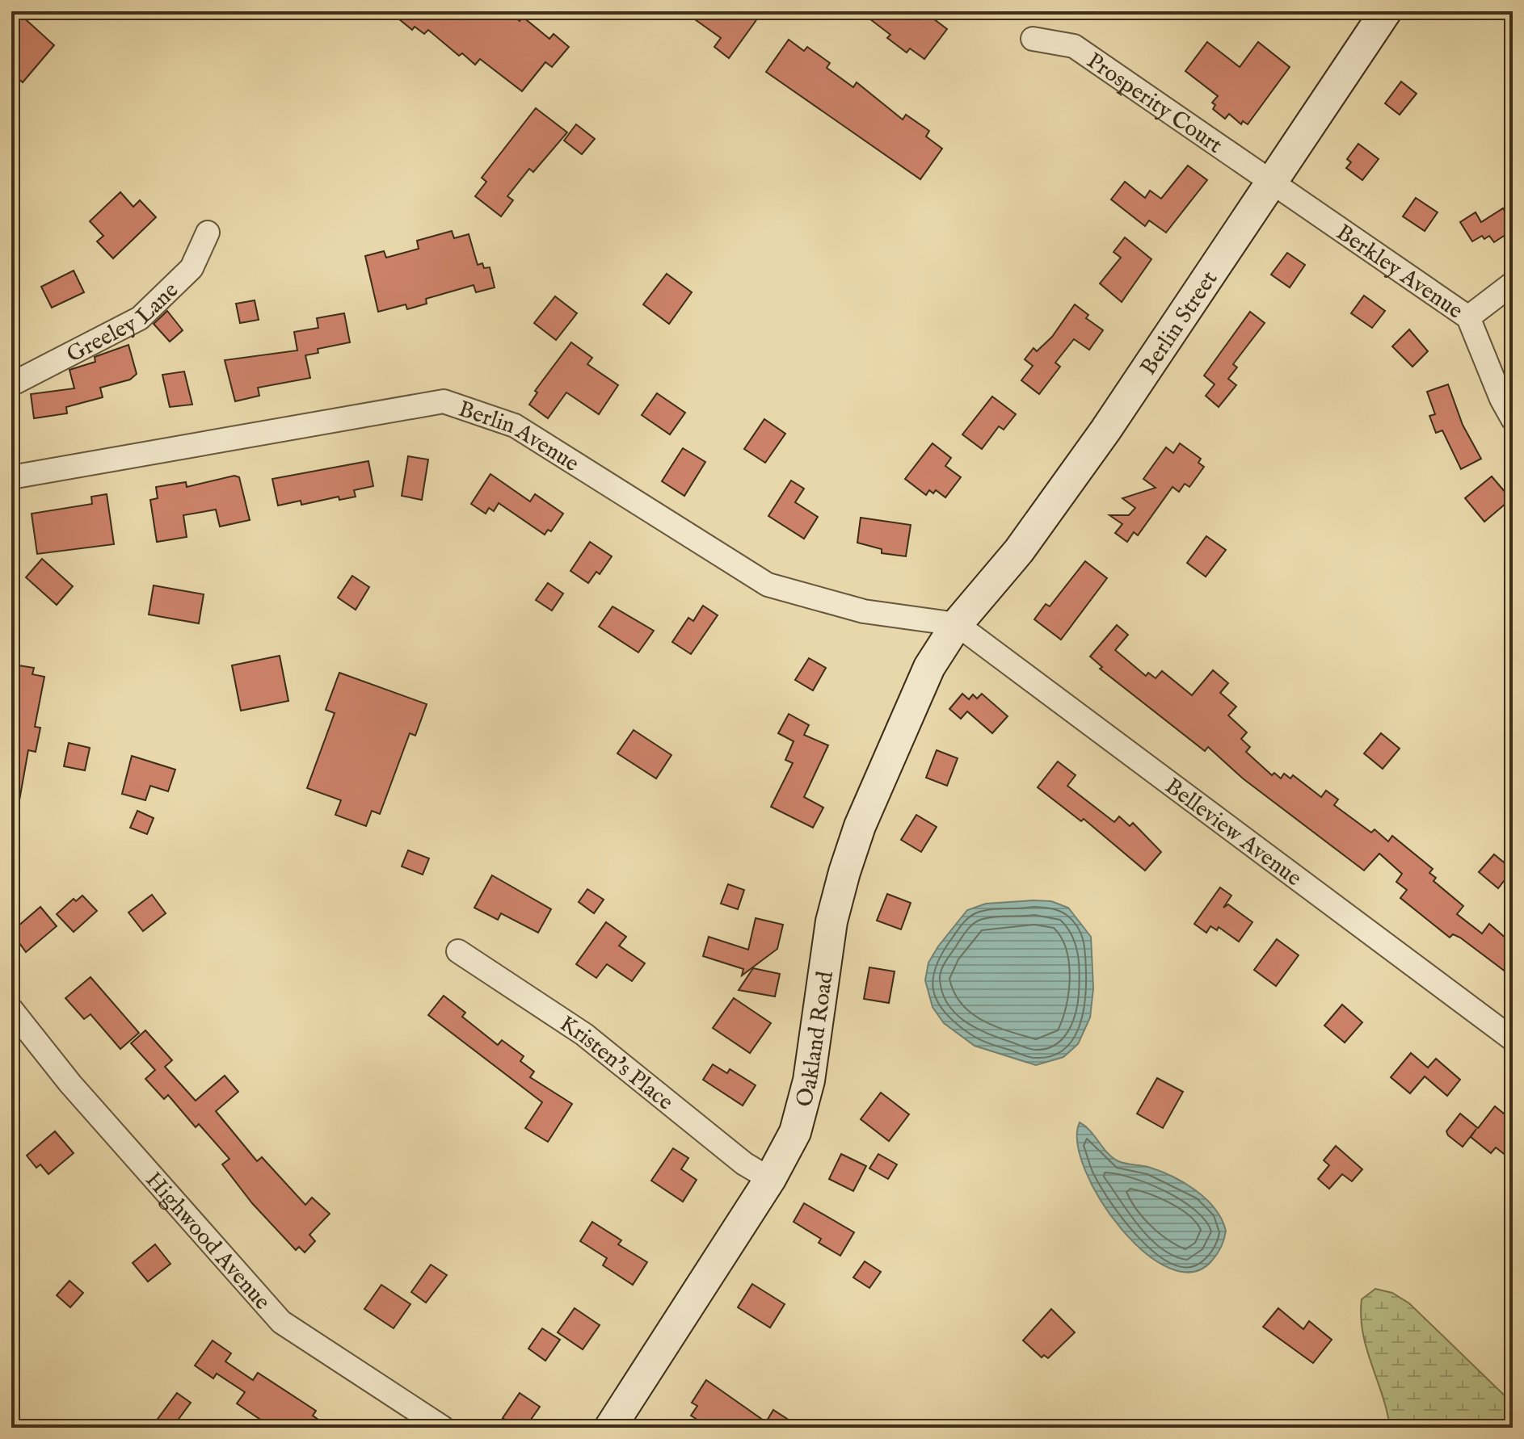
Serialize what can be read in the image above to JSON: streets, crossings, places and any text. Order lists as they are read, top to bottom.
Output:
{
  "streets": {
    "main road": ["Berlin Street", "Oakland Road"],
    "street": [
      "Prosperity Court",
      "Berkley Avenue",
      "Greeley Lane",
      "Berlin Avenue",
      "Belleview Avenue",
      "Kristen's Place",
      "Highwood Avenue"
    ]
  },
  "crossings": [
    ["Prosperity Court", "Berkley Avenue"],
    ["Prosperity Court", "Berlin Street"],
    ["Berkley Avenue", "Berlin Street"],
    ["Berlin Street", "Berlin Avenue"],
    ["Berlin Street", "Belleview Avenue"],
    ["Berlin Street", "Oakland Road"],
    ["Berlin Avenue", "Belleview Avenue"],
    ["Berlin Avenue", "Oakland Road"],
    ["Belleview Avenue", "Oakland Road"],
    ["Oakland Road", "Kristen's Place"]
  ]
}
